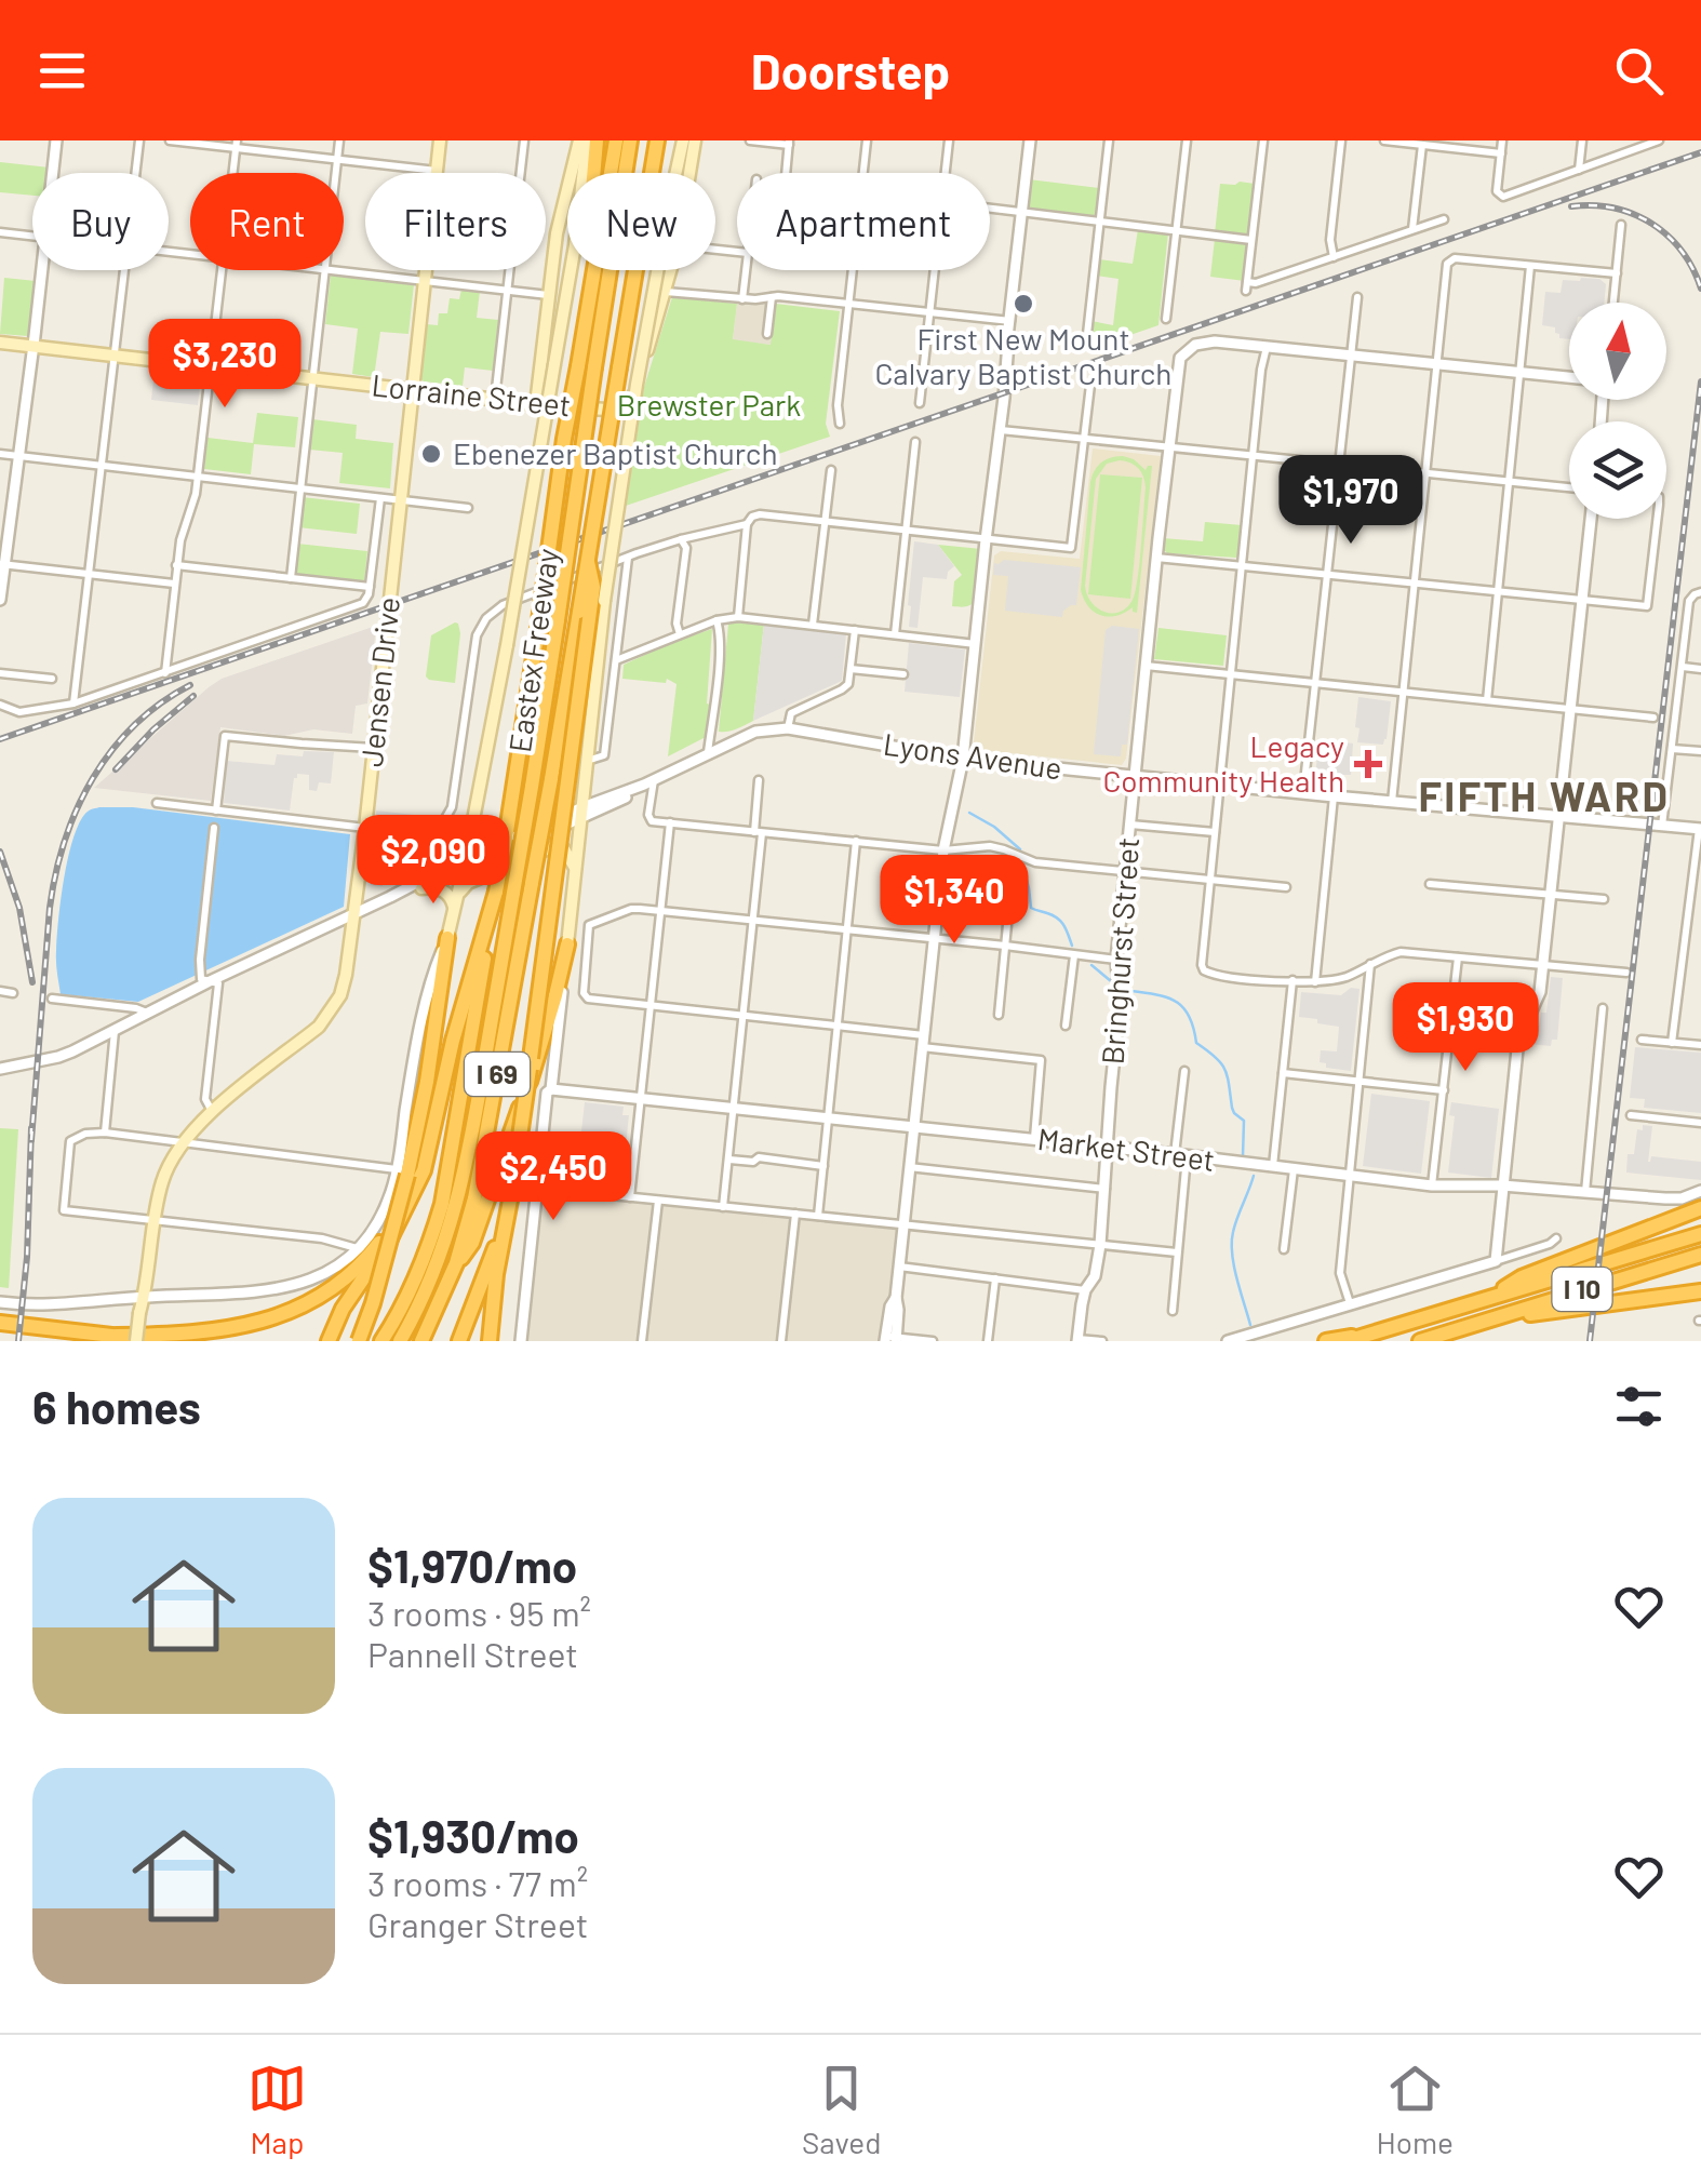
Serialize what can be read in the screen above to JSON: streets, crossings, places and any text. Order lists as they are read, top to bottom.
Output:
{
  "streets": {
    "highway": ["Eastex Freeway", "I 69", "I 10"],
    "main road": ["Lorraine Street", "Jensen Drive"],
    "street": ["Lyons Avenue", "Bringhurst Street", "Market Street"]
  },
  "crossings": [
    ["Lorraine Street", "Jensen Drive"],
    ["Jensen Drive", "Lyons Avenue"],
    ["Lyons Avenue", "Bringhurst Street"],
    ["Bringhurst Street", "Market Street"]
  ],
  "districts": ["FIFTH WARD"],
  "parks": ["Brewster Park"],
  "places": {
    "other": ["First New Mount Calvary Baptist Church", "Ebenezer Baptist Church"],
    "health": ["Legacy Community Health"]
  },
  "north": "top",
  "page": {
    "header": "Doorstep",
    "chip": [
      "Buy",
      "Rent",
      "Filters",
      "New",
      "Apartment"
    ],
    "price": [
      "$3,230",
      "$1,970",
      "$2,090",
      "$1,340",
      "$1,930",
      "$2,450"
    ],
    "heading": "6 homes",
    "list": [
      {
        "name": "$1,970/mo",
        "note": "3 rooms · 95 m² · Pannell Street"
      },
      {
        "name": "$1,930/mo",
        "note": "3 rooms · 77 m² · Granger Street"
      }
    ],
    "tabs": ["Map", "Saved", "Home"]
  }
}
